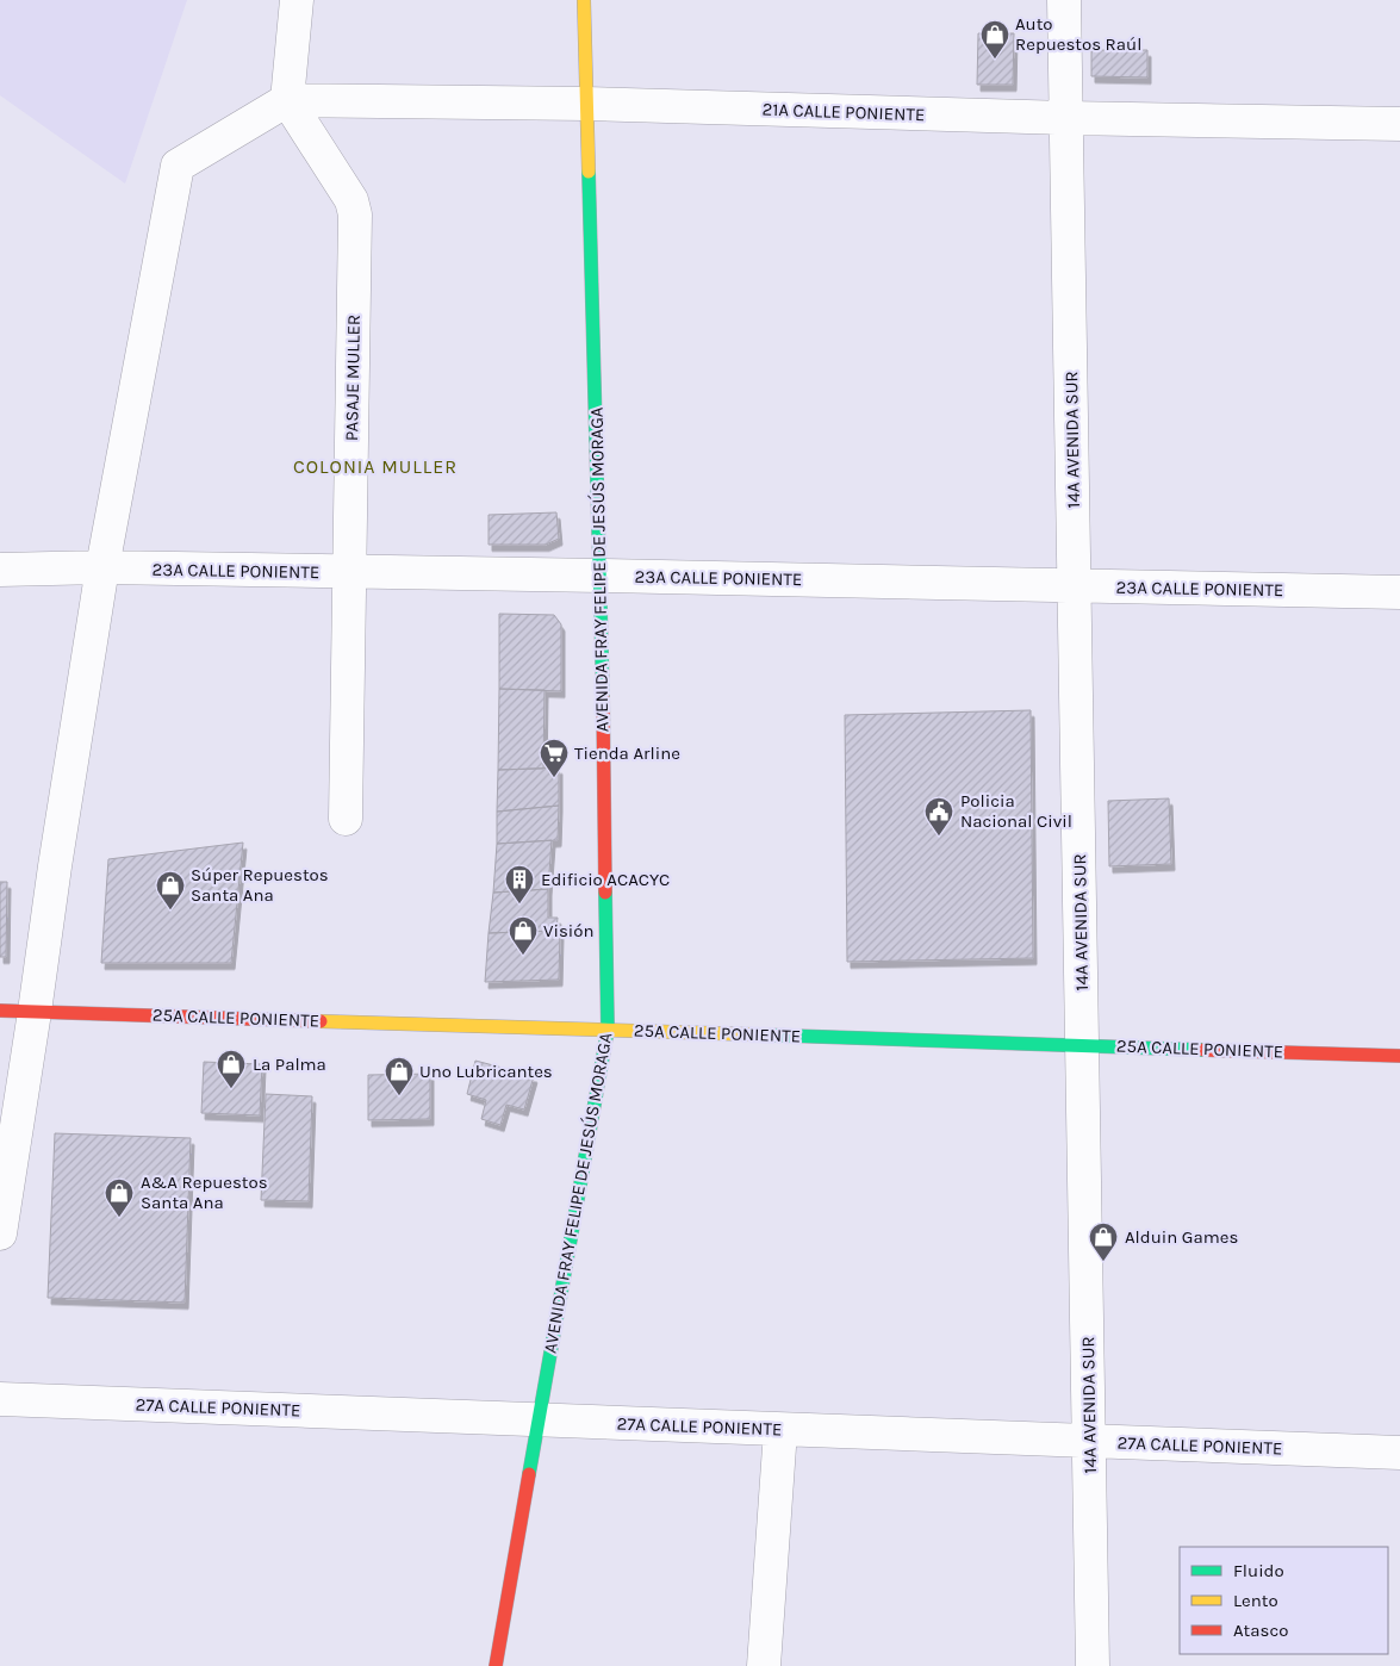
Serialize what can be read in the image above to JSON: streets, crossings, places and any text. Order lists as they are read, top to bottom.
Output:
{
  "streets": {
    "street": [
      "21A CALLE PONIENTE",
      "PASAJE MULLER",
      "14A AVENIDA SUR",
      "AVENIDA FRAY FELIPE DE JESÚS MORAGA",
      "23A CALLE PONIENTE",
      "25A CALLE PONIENTE",
      "27A CALLE PONIENTE"
    ]
  },
  "crossings": [
    ["21A CALLE PONIENTE", "PASAJE MULLER"],
    ["21A CALLE PONIENTE", "14A AVENIDA SUR"],
    ["21A CALLE PONIENTE", "AVENIDA FRAY FELIPE DE JESÚS MORAGA"],
    ["PASAJE MULLER", "23A CALLE PONIENTE"],
    ["14A AVENIDA SUR", "23A CALLE PONIENTE"],
    ["14A AVENIDA SUR", "25A CALLE PONIENTE"],
    ["14A AVENIDA SUR", "27A CALLE PONIENTE"],
    ["AVENIDA FRAY FELIPE DE JESÚS MORAGA", "23A CALLE PONIENTE"],
    ["AVENIDA FRAY FELIPE DE JESÚS MORAGA", "25A CALLE PONIENTE"],
    ["AVENIDA FRAY FELIPE DE JESÚS MORAGA", "27A CALLE PONIENTE"]
  ],
  "districts": ["COLONIA MULLER"],
  "places": {
    "shop": [
      "Auto Repuestos Raúl",
      "Súper Repuestos Santa Ana",
      "Visión",
      "La Palma",
      "Uno Lubricantes",
      "A&A Repuestos Santa Ana",
      "Alduin Games"
    ],
    "supermarket": ["Tienda Arline"],
    "public building": ["Policia Nacional Civil"],
    "building": ["Edificio ACACYC"]
  },
  "legend": ["Fluido", "Lento", "Atasco"]
}
